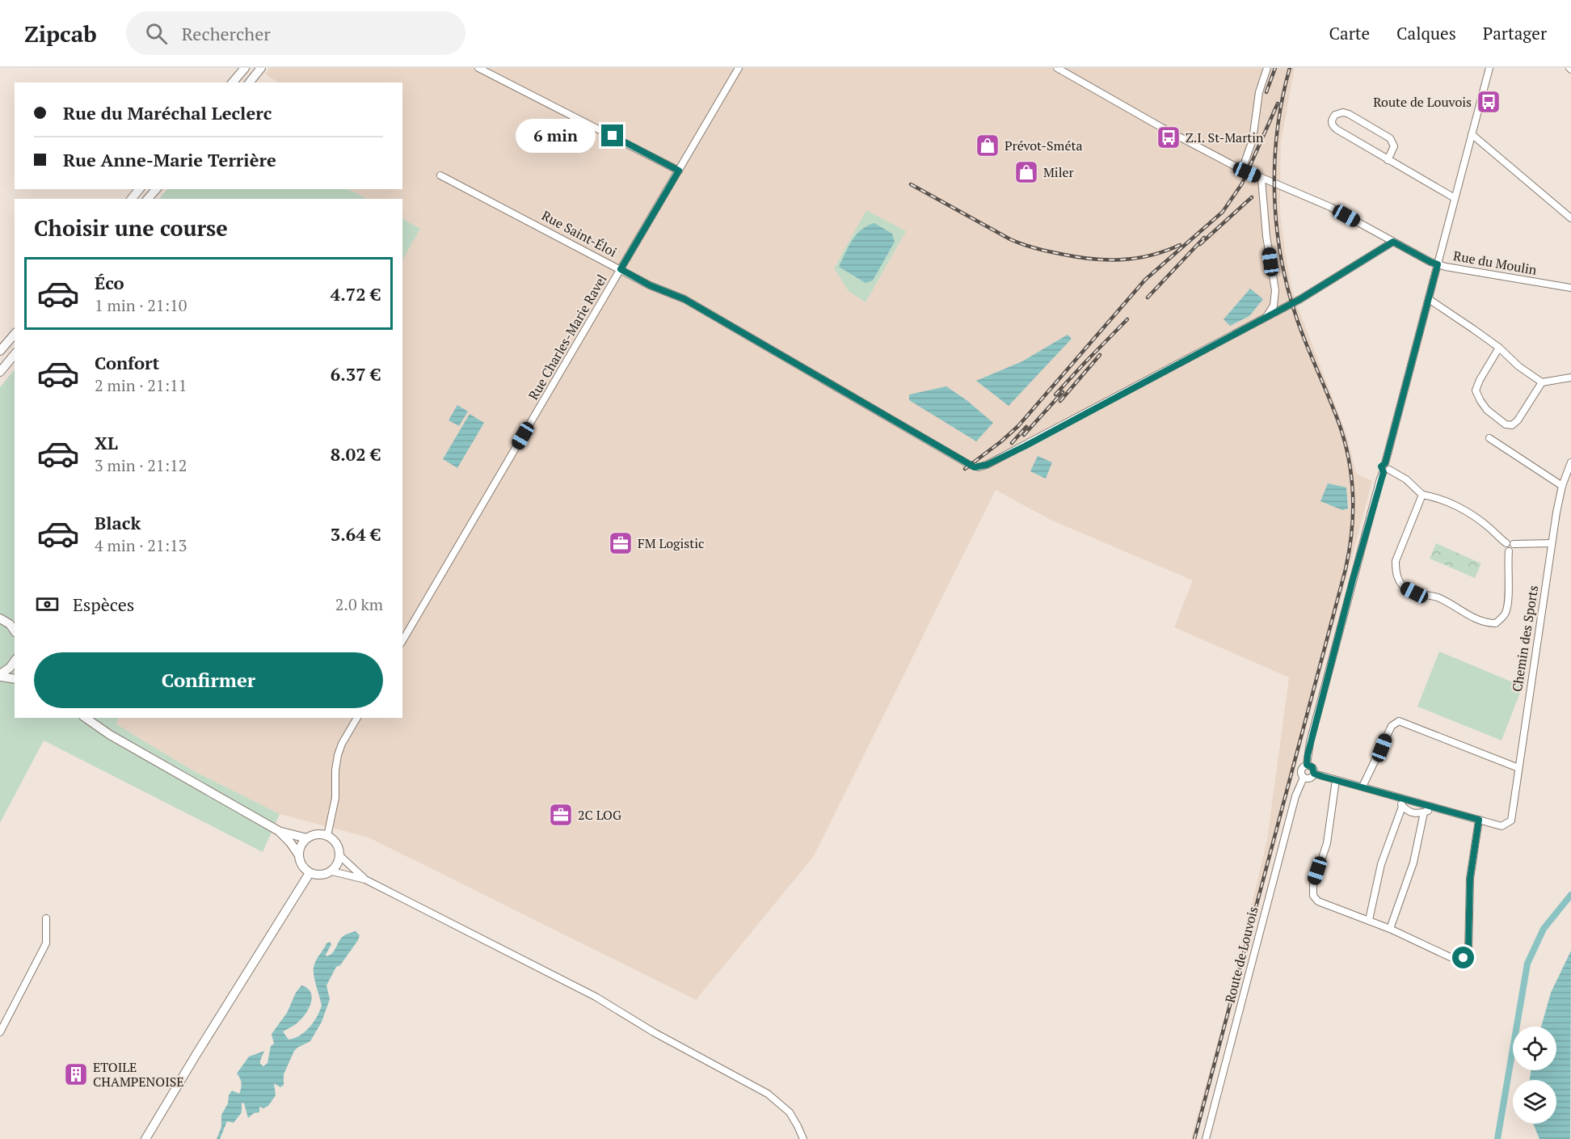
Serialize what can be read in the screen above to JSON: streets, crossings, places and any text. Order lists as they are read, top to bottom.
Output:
{
  "streets": {
    "street": [
      "Rue Saint-Éloi",
      "Rue du Moulin",
      "Rue Charles-Marie Ravel",
      "Chemin des Sports",
      "Route de Louvois"
    ]
  },
  "crossings": [
    ["Rue Saint-Éloi", "Rue Charles-Marie Ravel"]
  ],
  "places": {
    "bus stop": ["Route de Louvois", "Z.I. St-Martin"],
    "shop": ["Prévot-Sméta", "Miler"],
    "office": ["FM Logistic", "2C LOG"],
    "building": ["ETOILE CHAMPENOISE"]
  },
  "page": {
    "header": "Zipcab",
    "search": "Rechercher",
    "nav": ["Carte", "Calques", "Partager"],
    "banner": ["Rue du Maréchal Leclerc", "Rue Anne-Marie Terrière"],
    "bubble": "6 min",
    "heading": "Choisir une course",
    "list": [
      {
        "name": "Éco",
        "note": "1 min · 21:10",
        "value": "4.72 €"
      },
      {
        "name": "Confort",
        "note": "2 min · 21:11",
        "value": "6.37 €"
      },
      {
        "name": "XL",
        "note": "3 min · 21:12",
        "value": "8.02 €"
      },
      {
        "name": "Black",
        "note": "4 min · 21:13",
        "value": "3.64 €"
      }
    ],
    "pay": ["Espèces", "2.0 km"],
    "buttons": "Confirmer"
  }
}
